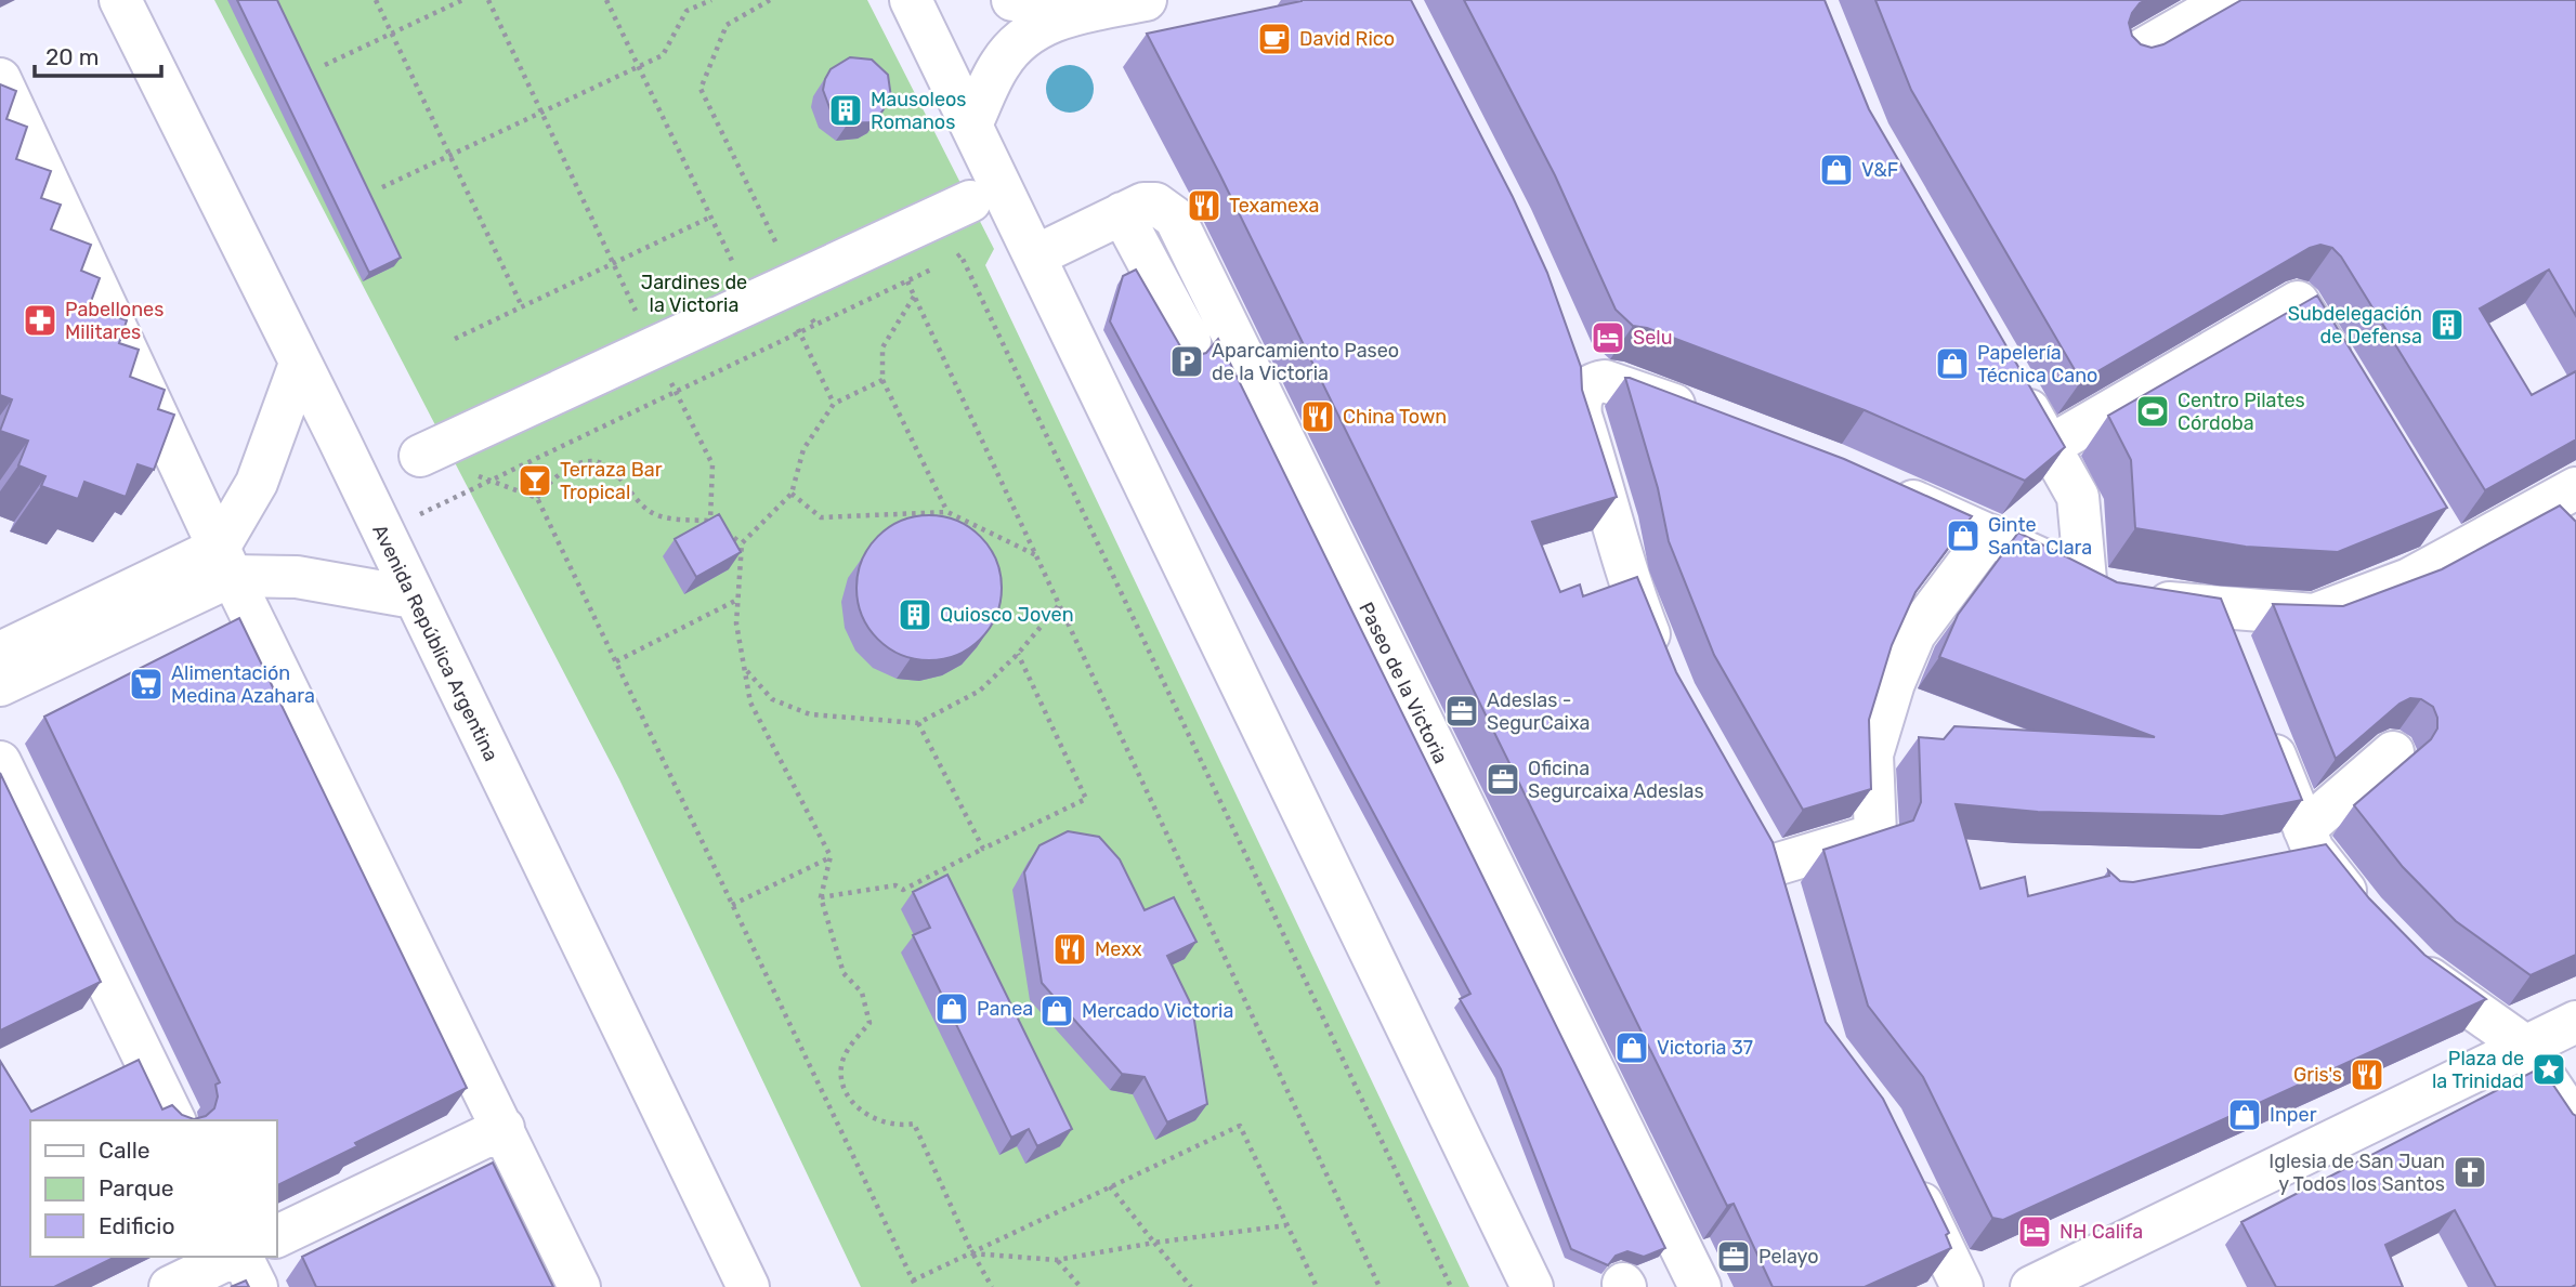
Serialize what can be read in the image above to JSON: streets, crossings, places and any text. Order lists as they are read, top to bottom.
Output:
{
  "streets": {
    "street": ["Avenida República Argentina", "Paseo de la Victoria"]
  },
  "parks": ["Jardines de la Victoria"],
  "places": {
    "cafe": ["David Rico"],
    "building": ["Mausoleos Romanos", "Subdelegación de Defensa", "Quiosco Joven"],
    "shop": [
      "V&F",
      "Papelería Técnica Cano",
      "Ginte Santa Clara",
      "Panea",
      "Mercado Victoria",
      "Victoria 37",
      "Inper"
    ],
    "restaurant": [
      "Texamexa",
      "China Town",
      "Mexx",
      "Gris's"
    ],
    "pharmacy": ["Pabellones Militares"],
    "hotel": ["Selu", "NH Califa"],
    "parking": ["Aparcamiento Paseo de la Victoria"],
    "sports": ["Centro Pilates Córdoba"],
    "bar": ["Terraza Bar Tropical"],
    "supermarket": ["Alimentación Medina Azahara"],
    "office": ["Adeslas - SegurCaixa", "Oficina Segurcaixa Adeslas", "Pelayo"],
    "place": ["Plaza de la Trinidad"],
    "church": ["Iglesia de San Juan y Todos los Santos"]
  },
  "legend": ["Calle", "Parque", "Edificio"],
  "scale_bar": "20 m"
}
